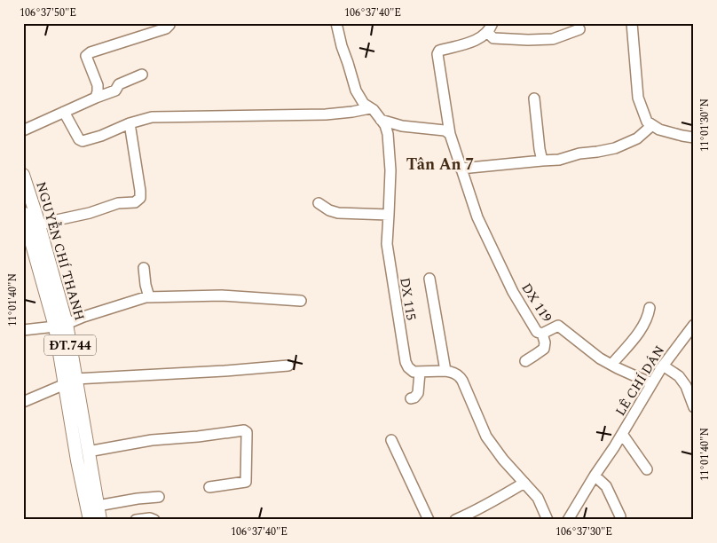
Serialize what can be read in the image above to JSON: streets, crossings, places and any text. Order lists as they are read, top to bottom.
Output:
{
  "streets": {
    "main road": ["NGUYỄN CHÍ THANH", "ĐT.744"],
    "street": ["DX 115", "DX 119", "LÊ CHÍ DÂN"]
  },
  "crossings": [
    ["DX 119", "LÊ CHÍ DÂN"]
  ],
  "districts": ["Tân An 7"],
  "coordinates": [
    "106°37'50\"E",
    "106°37'40\"E",
    "11°01'30\"N",
    "11°01'40\"N",
    "106°37'30\"E"
  ]
}
